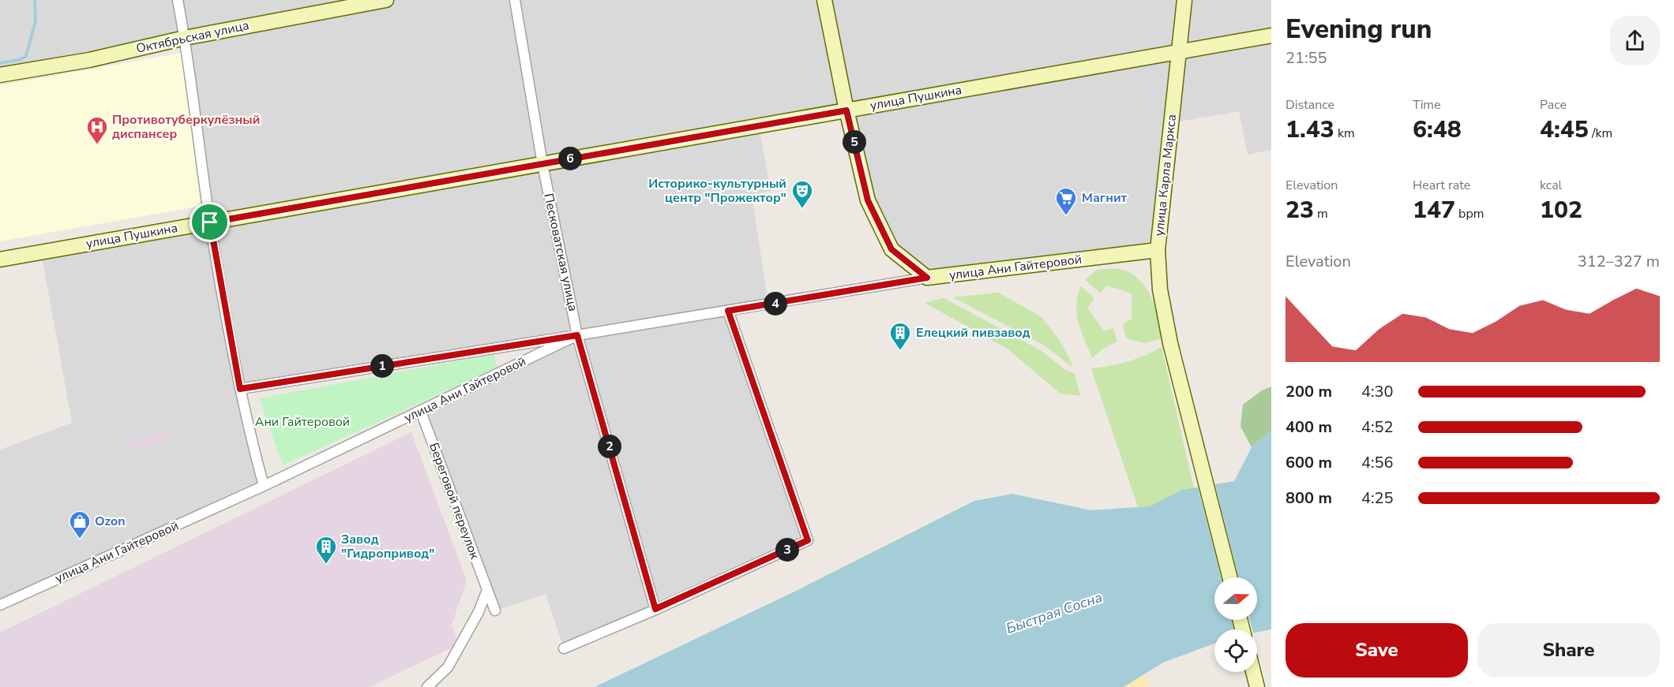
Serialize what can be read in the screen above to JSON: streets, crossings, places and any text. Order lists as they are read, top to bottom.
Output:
{
  "streets": {
    "street": [
      "Октябрьская улица",
      "улица Пушкина",
      "улица Карла Маркса",
      "Песковатская улица",
      "улица Ани Гайтеровой",
      "Береговой переулок"
    ]
  },
  "crossings": [
    ["улица Пушкина", "улица Карла Маркса"],
    ["улица Пушкина", "Песковатская улица"],
    ["улица Карла Маркса", "улица Ани Гайтеровой"],
    ["Песковатская улица", "улица Ани Гайтеровой"],
    ["улица Ани Гайтеровой", "Береговой переулок"]
  ],
  "water": ["Быстрая Сосна"],
  "parks": ["Ани Гайтеровой"],
  "places": {
    "hospital": ["Противотуберкулёзный диспансер"],
    "theatre": ["Историко-культурный центр \"Прожектор\""],
    "supermarket": ["Магнит"],
    "building": ["Елецкий пивзавод", "Завод \"Гидропривод\""],
    "shop": ["Ozon"]
  },
  "north": "right",
  "page": {
    "heading": ["Evening run", "21:55"],
    "stats": [
      ["Distance", "1.43 km"],
      ["Time", "6:48"],
      ["Pace", "4:45 /km"],
      ["Elevation", "23 m"],
      ["Heart rate", "147 bpm"],
      ["kcal", "102"]
    ],
    "pins": [
      "5",
      "6",
      "4",
      "1",
      "2",
      "3"
    ],
    "chart": ["Elevation", "312–327 m"],
    "list": [
      {
        "name": "200 m",
        "note": "4:30"
      },
      {
        "name": "400 m",
        "note": "4:52"
      },
      {
        "name": "600 m",
        "note": "4:56"
      },
      {
        "name": "800 m",
        "note": "4:25"
      }
    ],
    "buttons": ["Save", "Share"]
  }
}
